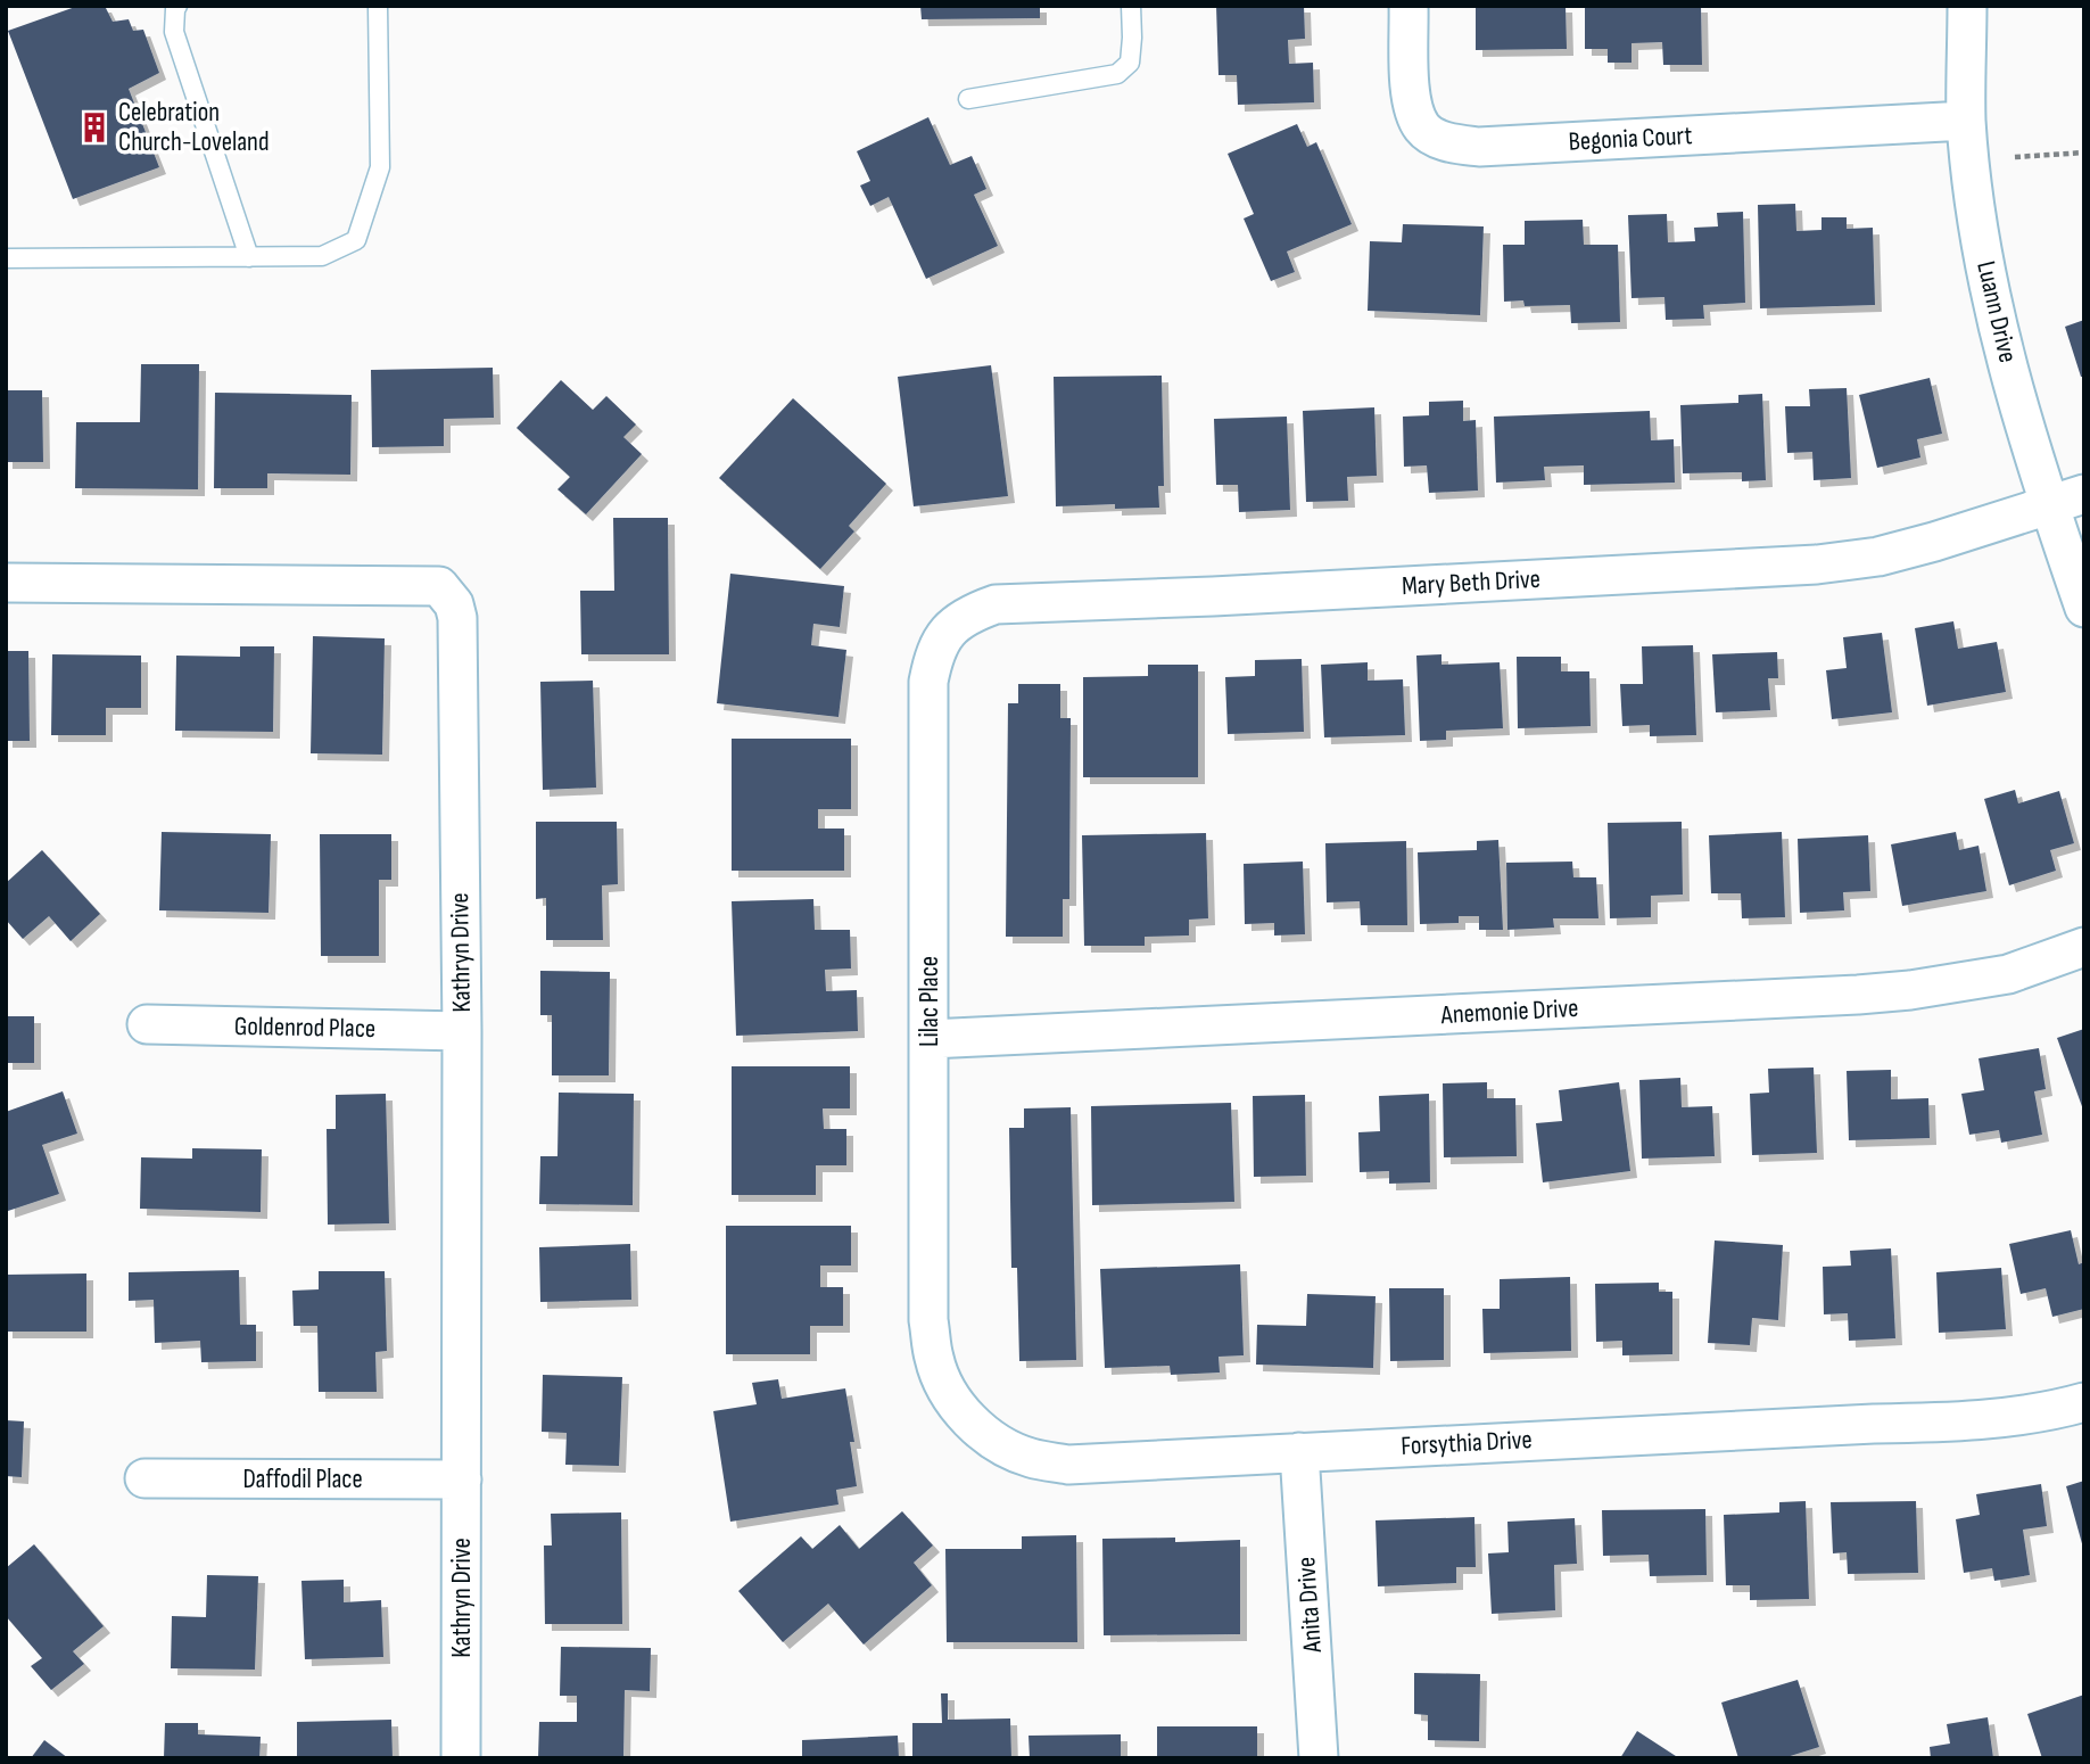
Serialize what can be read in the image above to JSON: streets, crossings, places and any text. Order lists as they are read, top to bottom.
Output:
{
  "streets": {
    "street": [
      "Begonia Court",
      "Luann Drive",
      "Mary Beth Drive",
      "Kathryn Drive",
      "Lilac Place",
      "Anemonie Drive",
      "Goldenrod Place",
      "Forsythia Drive",
      "Daffodil Place",
      "Anita Drive"
    ]
  },
  "crossings": [
    ["Begonia Court", "Luann Drive"],
    ["Luann Drive", "Mary Beth Drive"],
    ["Mary Beth Drive", "Lilac Place"],
    ["Kathryn Drive", "Goldenrod Place"],
    ["Kathryn Drive", "Daffodil Place"],
    ["Lilac Place", "Anemonie Drive"],
    ["Lilac Place", "Forsythia Drive"],
    ["Forsythia Drive", "Anita Drive"]
  ],
  "places": {
    "building": ["Celebration Church-Loveland"]
  }
}
